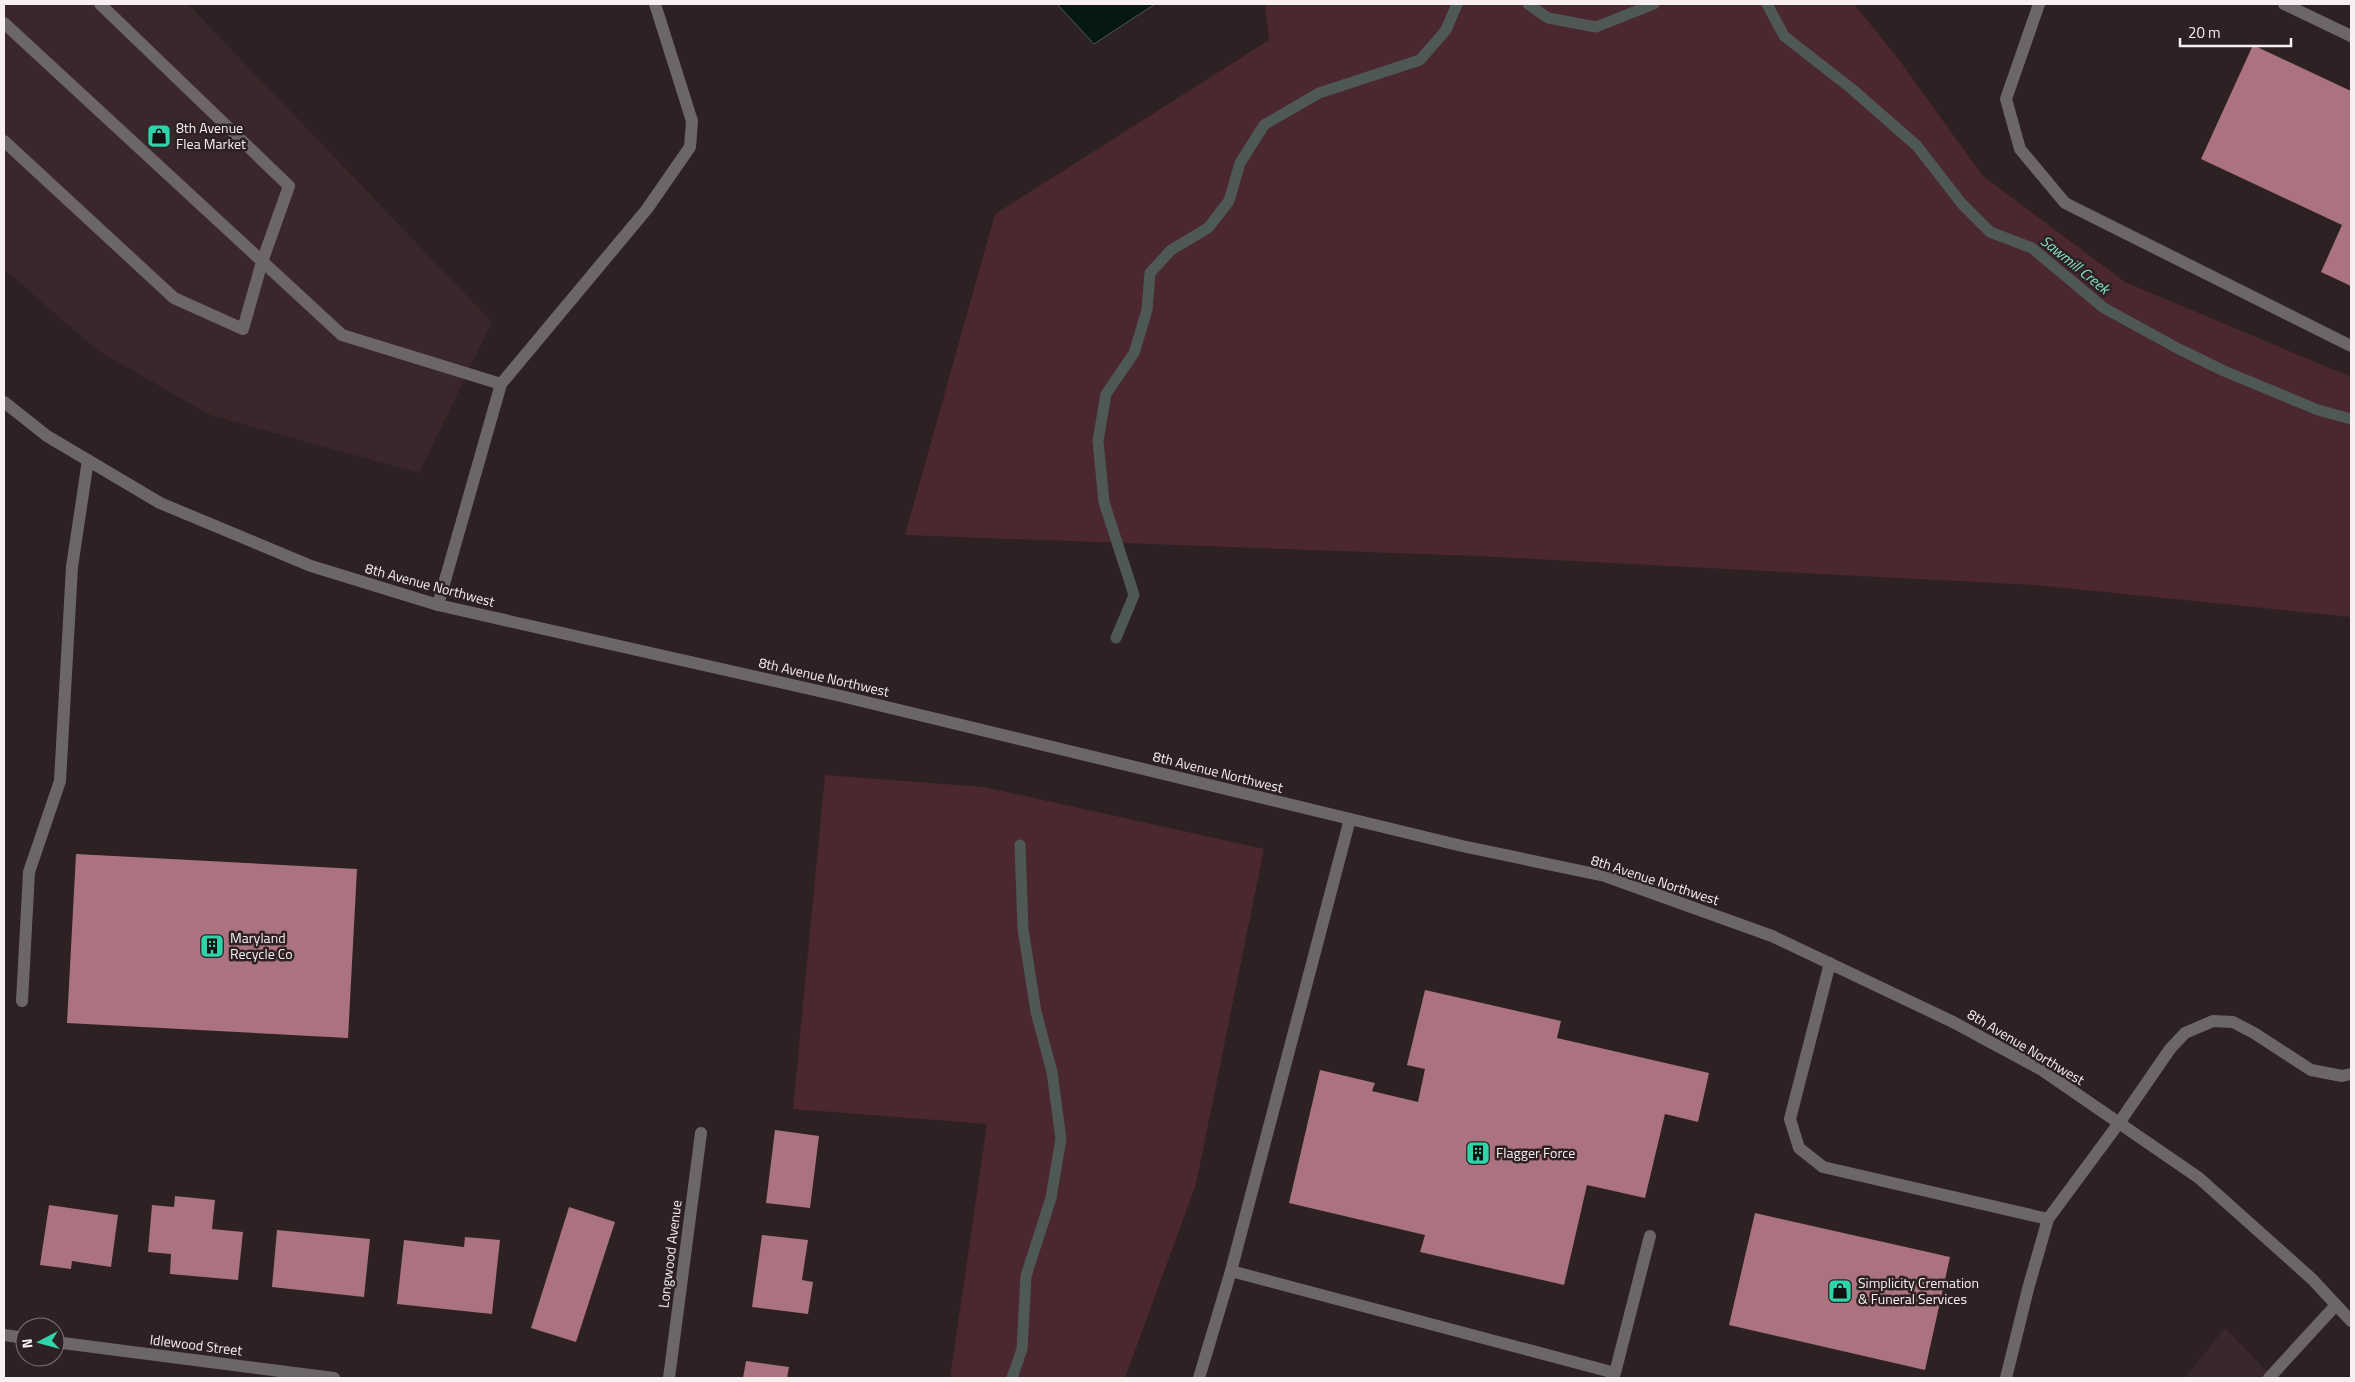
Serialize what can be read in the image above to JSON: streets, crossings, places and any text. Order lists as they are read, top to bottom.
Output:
{
  "streets": {
    "street": ["8th Avenue Northwest", "Longwood Avenue", "Idlewood Street"]
  },
  "water": ["Sawmill Creek"],
  "places": {
    "shop": ["8th Avenue Flea Market", "Simplicity Cremation & Funeral Services"],
    "building": ["Maryland Recycle Co", "Flagger Force"]
  },
  "scale_bar": "20 m",
  "north": "left"
}
